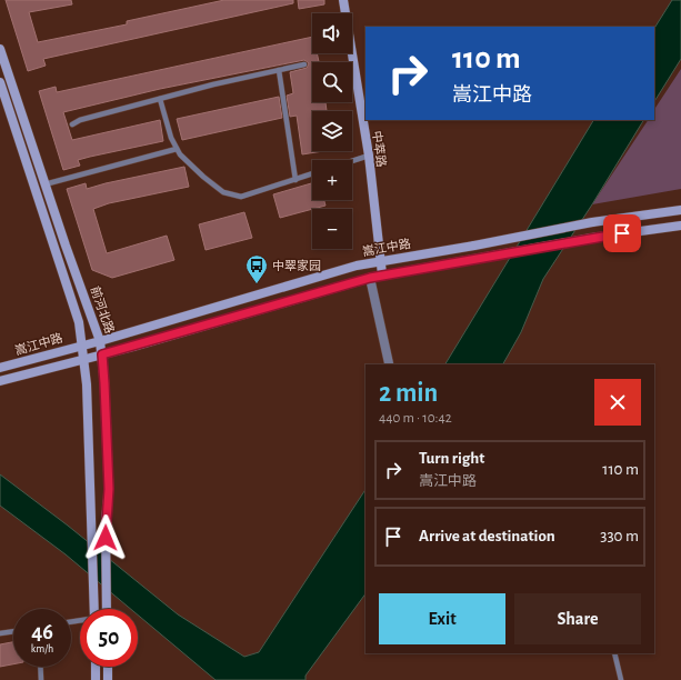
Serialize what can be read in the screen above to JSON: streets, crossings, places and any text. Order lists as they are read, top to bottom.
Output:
{
  "streets": {
    "main road": ["中萃路", "嵩江中路", "前河北路"]
  },
  "crossings": [
    ["中萃路", "嵩江中路"],
    ["嵩江中路", "前河北路"]
  ],
  "places": {
    "bus stop": ["中翠家园"]
  },
  "page": {
    "map_buttons": ["+", "−"],
    "turn": ["110 m", "嵩江中路"],
    "heading": ["2 min", "440 m · 10:42"],
    "list": [
      {
        "name": "Turn right",
        "note": "嵩江中路",
        "value": "110 m"
      },
      {
        "name": "Arrive at destination",
        "value": "330 m"
      }
    ],
    "buttons": ["Exit", "Share"],
    "speed": "46 km/h",
    "limit": "50"
  }
}
